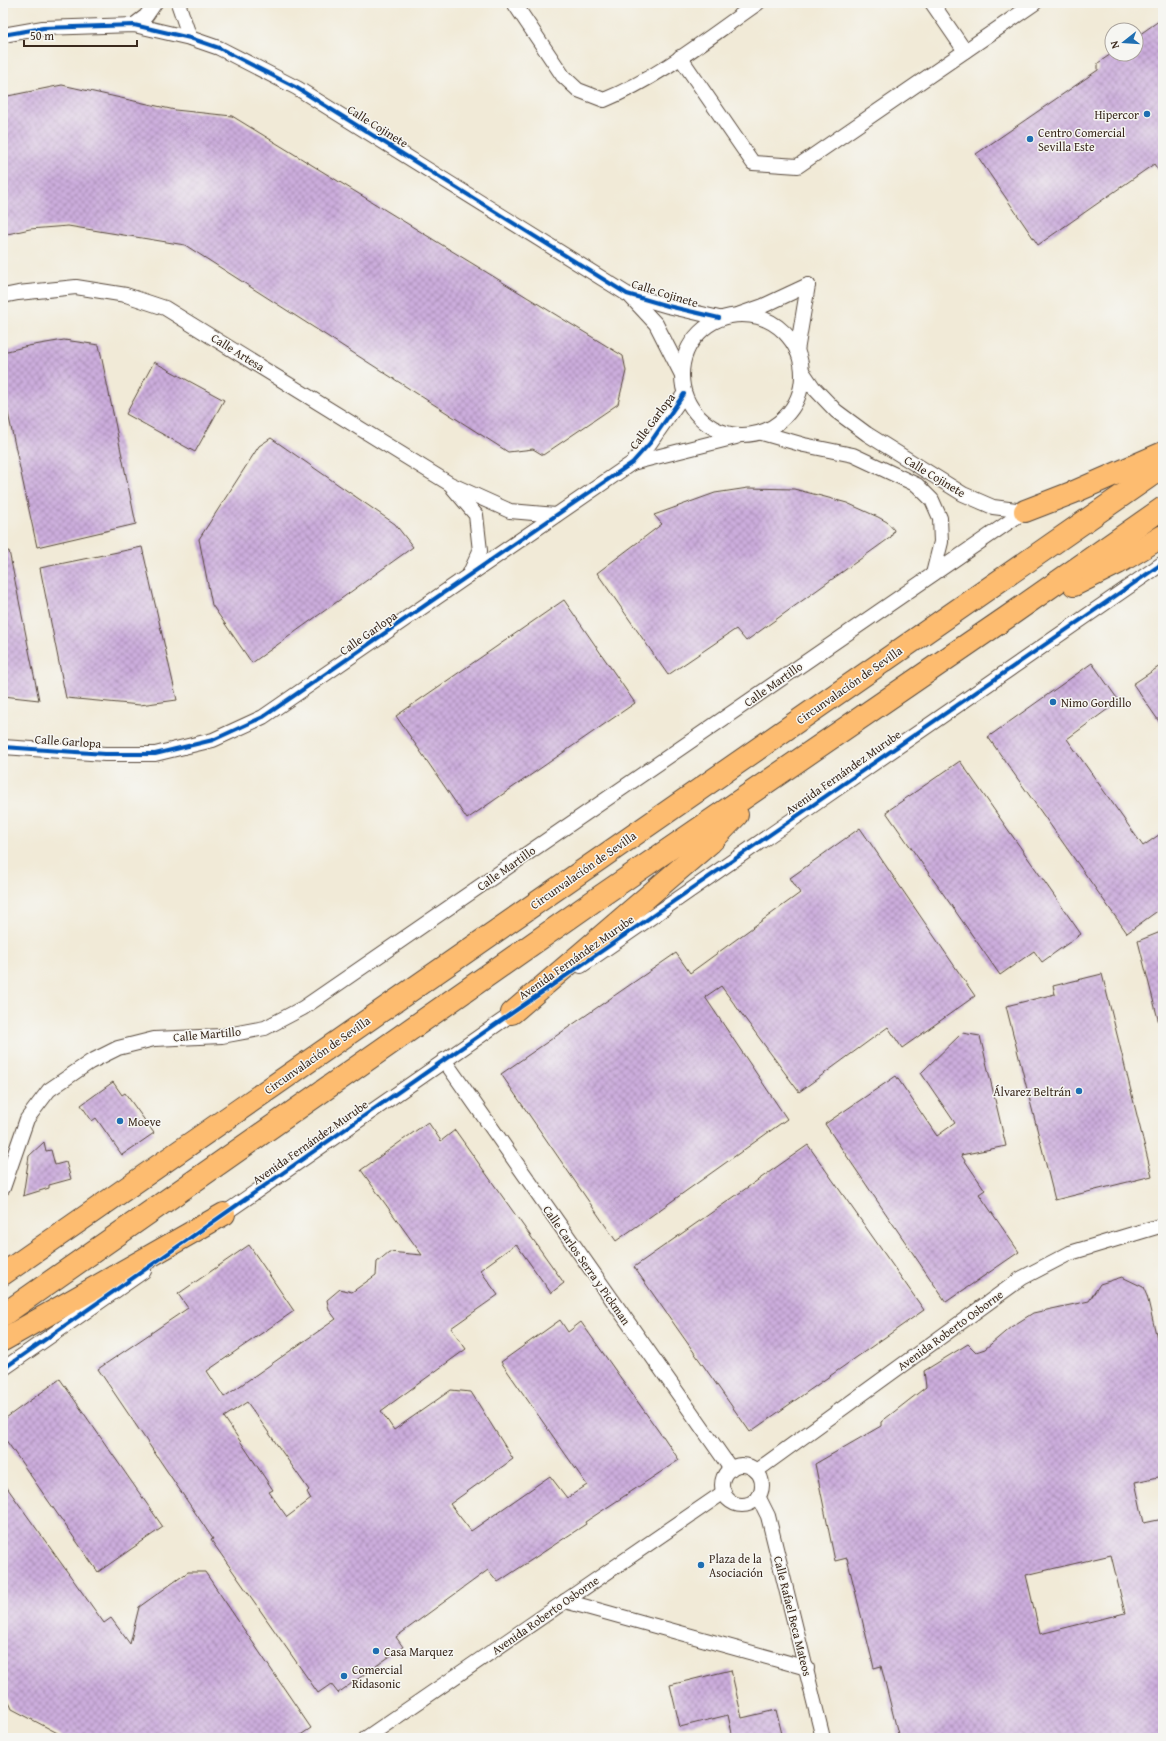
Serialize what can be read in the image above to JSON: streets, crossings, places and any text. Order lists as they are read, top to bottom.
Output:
{
  "streets": {
    "highway": ["Circunvalación de Sevilla"],
    "street": [
      "Calle Cojinete",
      "Calle Artesa",
      "Calle Garlopa",
      "Calle Martillo",
      "Avenida Fernández Murube",
      "Calle Carlos Serra y Pickman",
      "Avenida Roberto Osborne",
      "Calle Rafael Beca Mateos"
    ]
  },
  "crossings": [
    ["Calle Cojinete", "Calle Garlopa"],
    ["Calle Cojinete", "Calle Martillo"],
    ["Calle Artesa", "Calle Garlopa"],
    ["Avenida Fernández Murube", "Calle Carlos Serra y Pickman"],
    ["Calle Carlos Serra y Pickman", "Avenida Roberto Osborne"],
    ["Calle Carlos Serra y Pickman", "Calle Rafael Beca Mateos"],
    ["Avenida Roberto Osborne", "Calle Rafael Beca Mateos"]
  ],
  "places": [
    "Hipercor",
    "Centro Comercial Sevilla Este",
    "Nimo Gordillo",
    "Álvarez Beltrán",
    "Moeve",
    "Plaza de la Asociación",
    "Casa Marquez",
    "Comercial Ridasonic"
  ],
  "scale_bar": "50 m",
  "north": "left"
}
